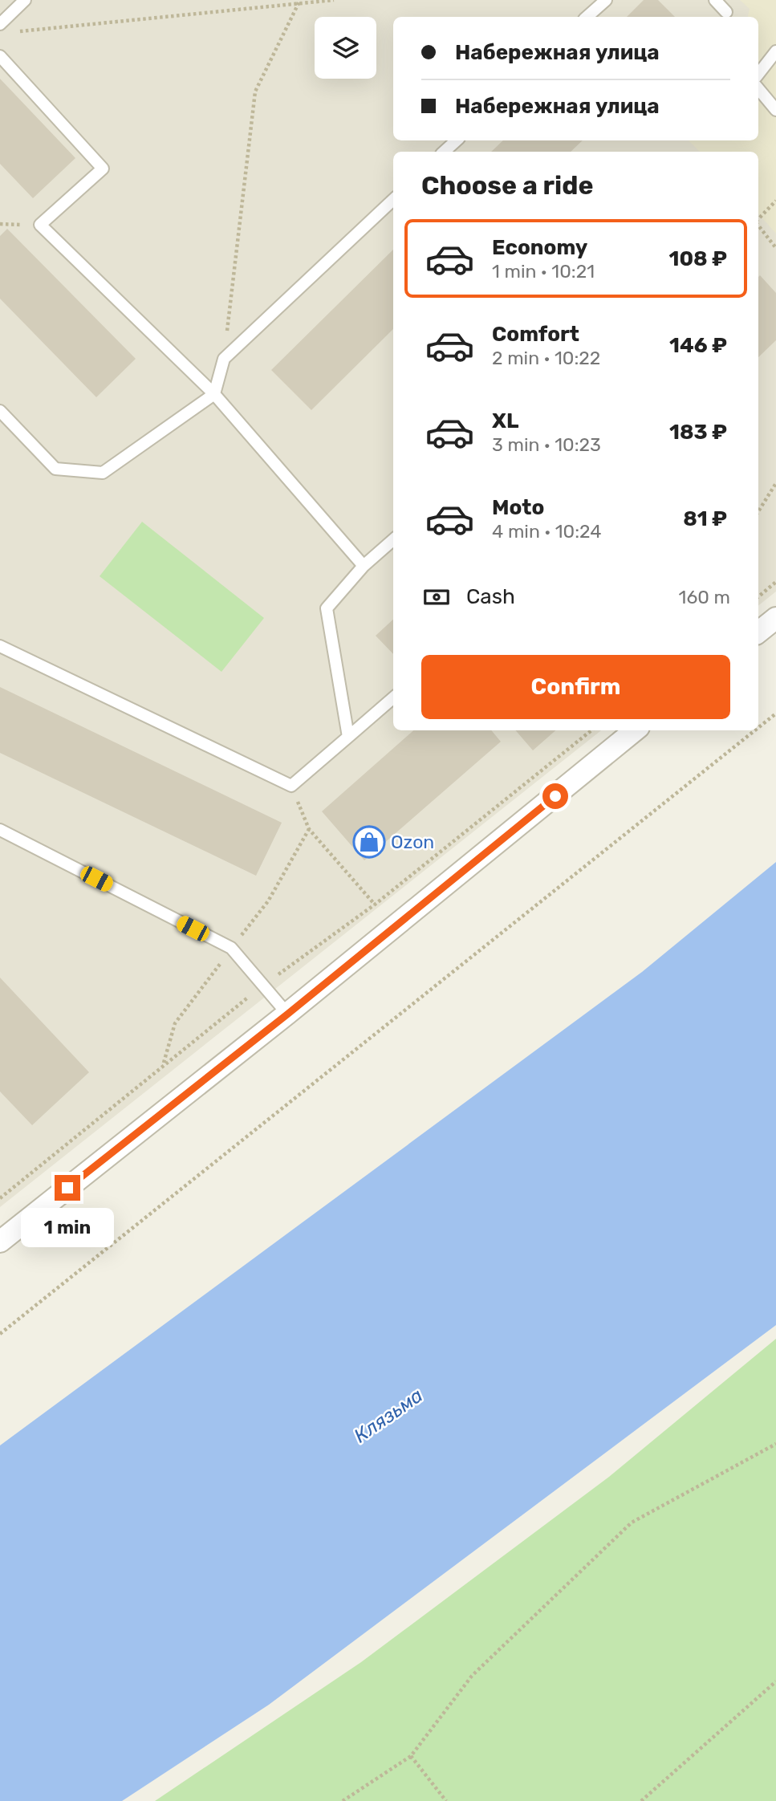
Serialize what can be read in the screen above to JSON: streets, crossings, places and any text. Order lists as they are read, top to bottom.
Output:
{
  "water": ["Клязьма"],
  "places": {
    "shop": ["Ozon"]
  },
  "page": {
    "banner": ["Набережная улица", "Набережная улица"],
    "heading": "Choose a ride",
    "list": [
      {
        "name": "Economy",
        "note": "1 min · 10:21",
        "value": "108 ₽"
      },
      {
        "name": "Comfort",
        "note": "2 min · 10:22",
        "value": "146 ₽"
      },
      {
        "name": "XL",
        "note": "3 min · 10:23",
        "value": "183 ₽"
      },
      {
        "name": "Moto",
        "note": "4 min · 10:24",
        "value": "81 ₽"
      }
    ],
    "pay": ["Cash", "160 m"],
    "buttons": "Confirm",
    "bubble": "1 min"
  }
}
